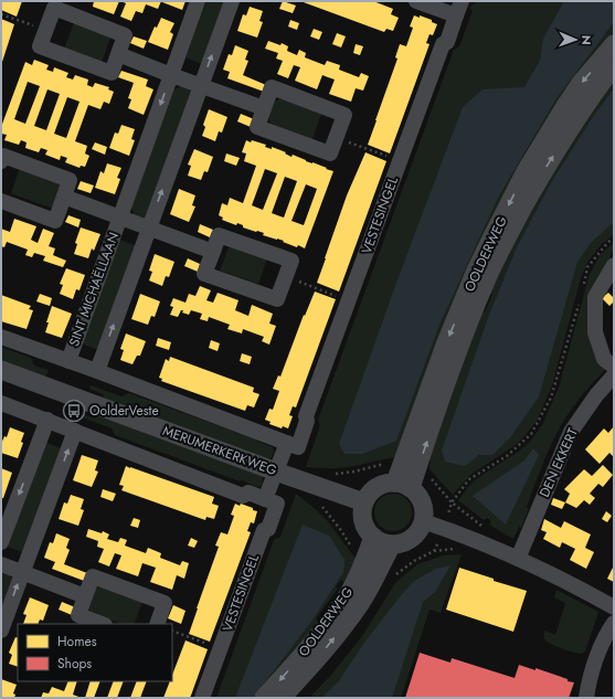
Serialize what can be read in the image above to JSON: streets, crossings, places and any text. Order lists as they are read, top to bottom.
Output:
{
  "streets": {
    "street": [
      "VESTESINGEL",
      "OOLDERWEG",
      "SINT MICHAËLLAAN",
      "MERUMERKERKWEG",
      "DEN EKKERT"
    ]
  },
  "crossings": [
    ["OOLDERWEG", "MERUMERKERKWEG"]
  ],
  "places": {
    "bus stop": ["OolderVeste"]
  },
  "legend": ["Homes", "Shops"],
  "north": "right"
}
